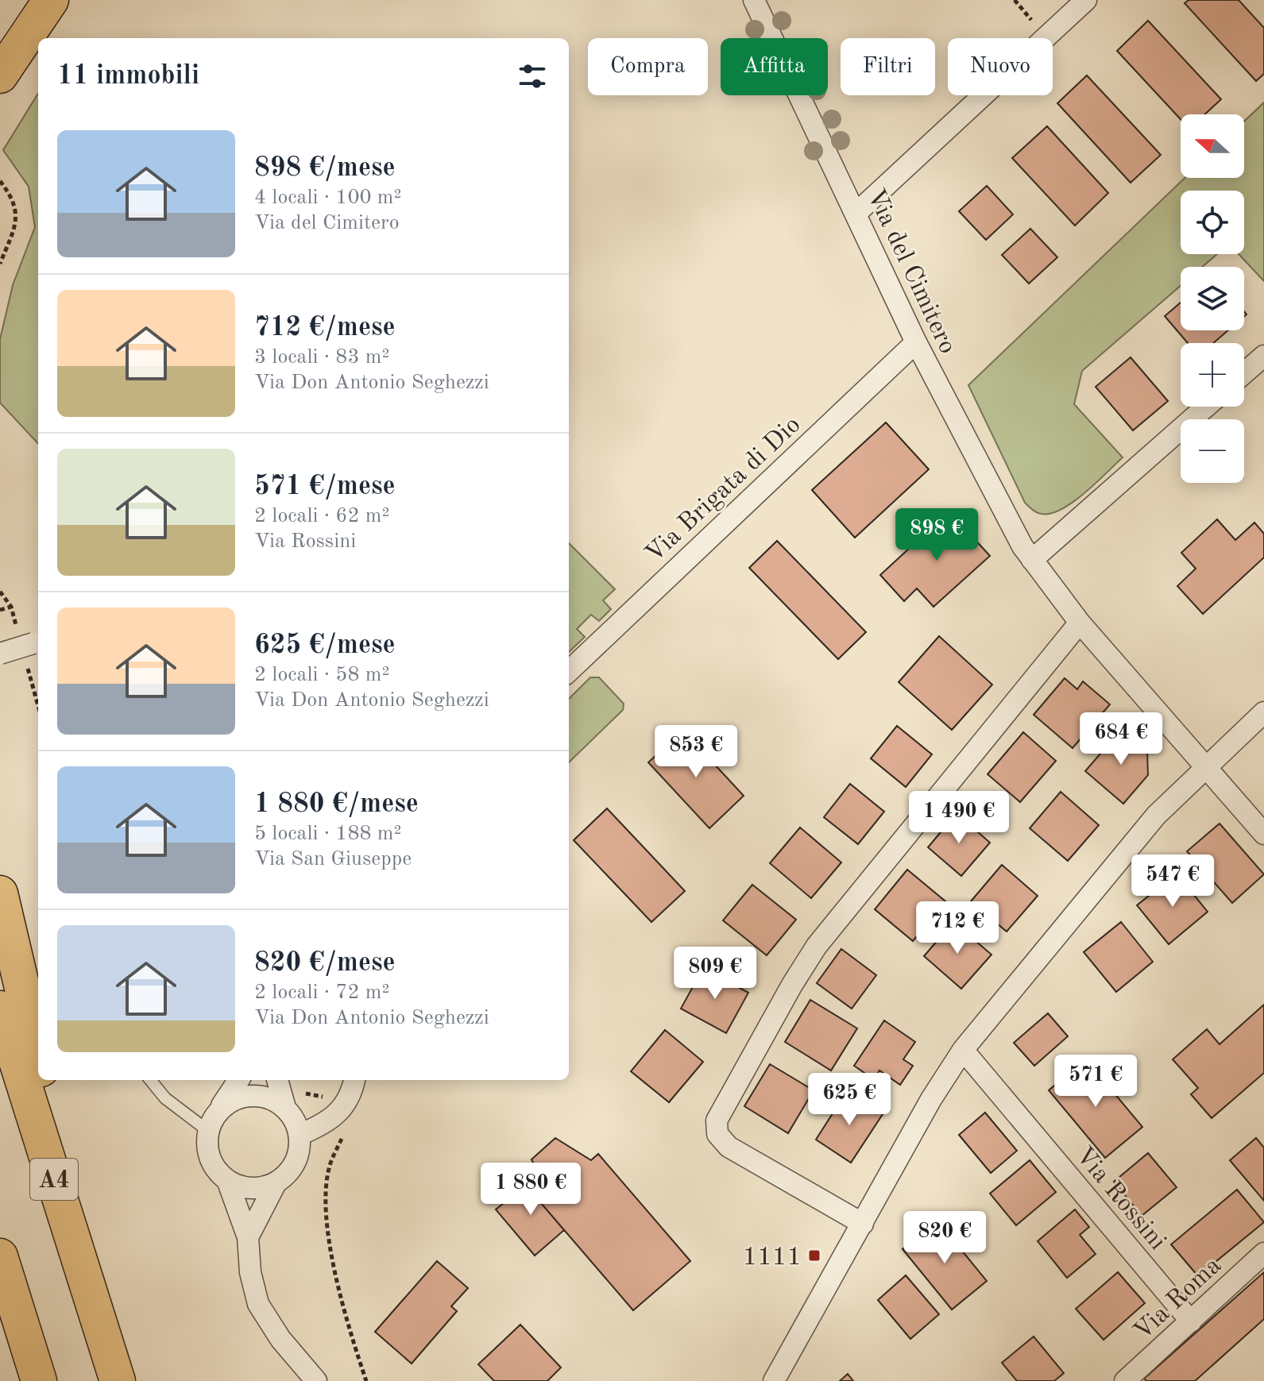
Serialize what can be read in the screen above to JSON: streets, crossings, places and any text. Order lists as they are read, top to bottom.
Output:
{
  "streets": {
    "highway": ["A4"],
    "street": [
      "Via del Cimitero",
      "Via Brigata di Dio",
      "Via Rossini",
      "Via Roma"
    ]
  },
  "crossings": [
    ["Via del Cimitero", "Via Brigata di Dio"],
    ["Via Rossini", "Via Roma"]
  ],
  "places": {
    "transit": ["1111"]
  },
  "north": "left",
  "page": {
    "chip": [
      "Compra",
      "Affitta",
      "Filtri",
      "Nuovo"
    ],
    "heading": "11 immobili",
    "map_buttons": ["+", "−"],
    "list": [
      {
        "name": "898 €/mese",
        "note": "4 locali · 100 m² · Via del Cimitero"
      },
      {
        "name": "712 €/mese",
        "note": "3 locali · 83 m² · Via Don Antonio Seghezzi"
      },
      {
        "name": "571 €/mese",
        "note": "2 locali · 62 m² · Via Rossini"
      },
      {
        "name": "625 €/mese",
        "note": "2 locali · 58 m² · Via Don Antonio Seghezzi"
      },
      {
        "name": "1 880 €/mese",
        "note": "5 locali · 188 m² · Via San Giuseppe"
      },
      {
        "name": "820 €/mese",
        "note": "2 locali · 72 m² · Via Don Antonio Seghezzi"
      }
    ],
    "price": [
      "898 €",
      "684 €",
      "853 €",
      "1 490 €",
      "547 €",
      "712 €",
      "809 €",
      "571 €",
      "625 €",
      "1 880 €",
      "820 €"
    ]
  }
}
